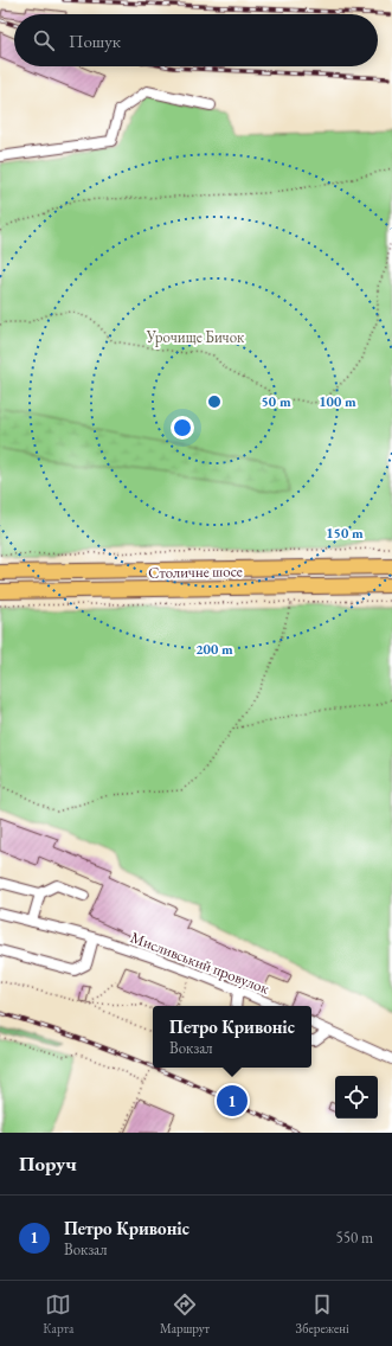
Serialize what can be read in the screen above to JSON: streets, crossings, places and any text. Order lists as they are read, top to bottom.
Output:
{
  "streets": {
    "highway": ["Столичне шосе"],
    "lane": ["Мисливський провулок"]
  },
  "parks": ["Урочище Бичок"],
  "page": {
    "search": "Пошук",
    "popup": ["Петро Кривоніс", "Вокзал"],
    "pins": "1",
    "heading": "Поруч",
    "list": [
      {
        "mark": "1",
        "name": "Петро Кривоніс",
        "note": "Вокзал",
        "value": "550 m"
      }
    ],
    "nav": ["Карта", "Маршрут", "Збережені"]
  },
  "rings": [
    "50 m",
    "100 m",
    "150 m",
    "200 m"
  ]
}
